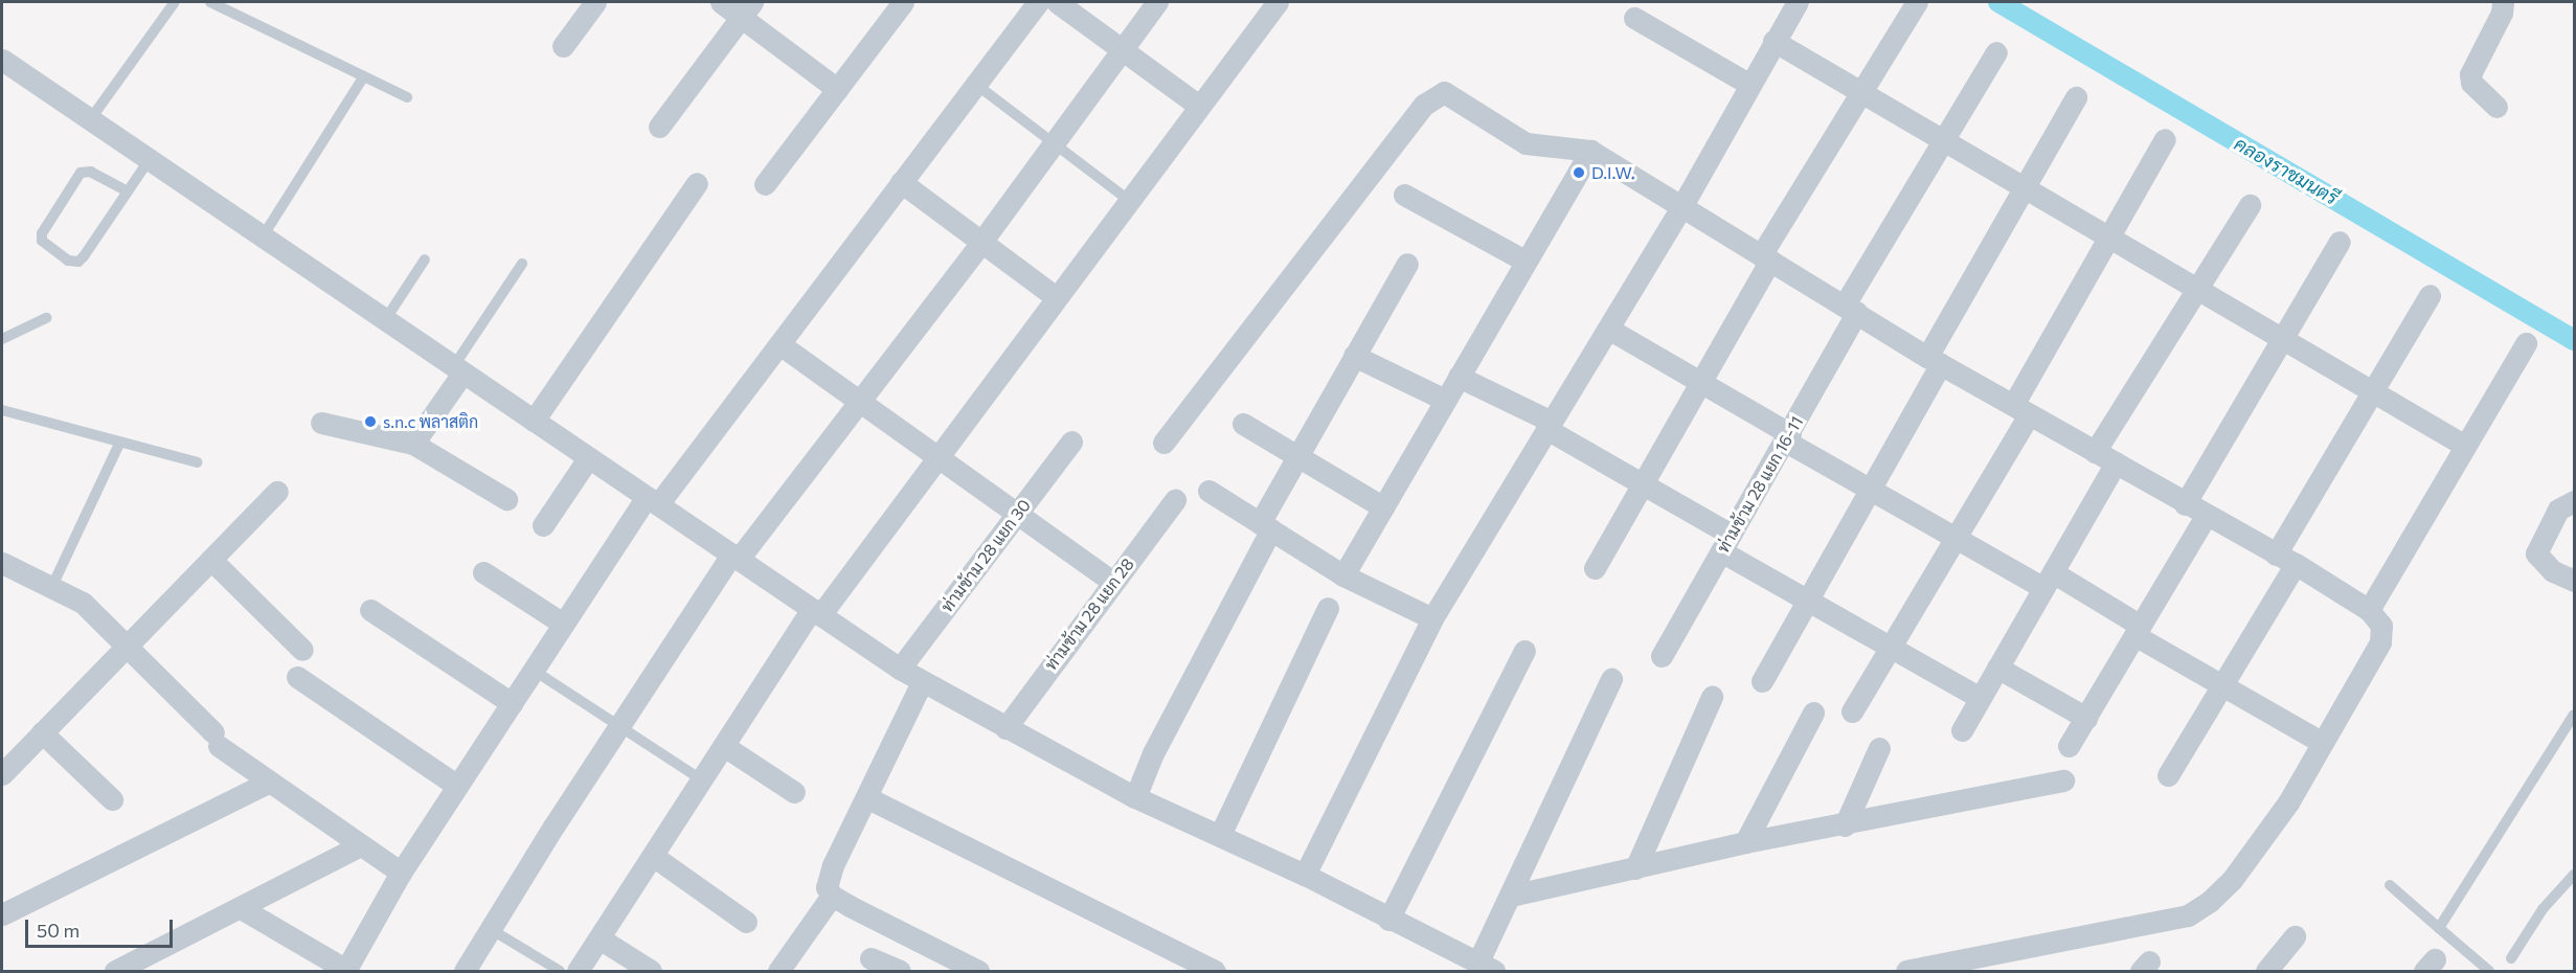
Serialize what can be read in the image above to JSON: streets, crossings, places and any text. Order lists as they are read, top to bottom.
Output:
{
  "streets": {
    "street": ["ท่ามข้าม 28 แยก 16-11", "ท่ามข้าม 28 แยก 30", "ท่ามข้าม 28 แยก 28"]
  },
  "water": ["คลองราชมนตรี"],
  "places": ["D.I.W.", "s.n.c พลาสติก"],
  "scale_bar": "50 m"
}
